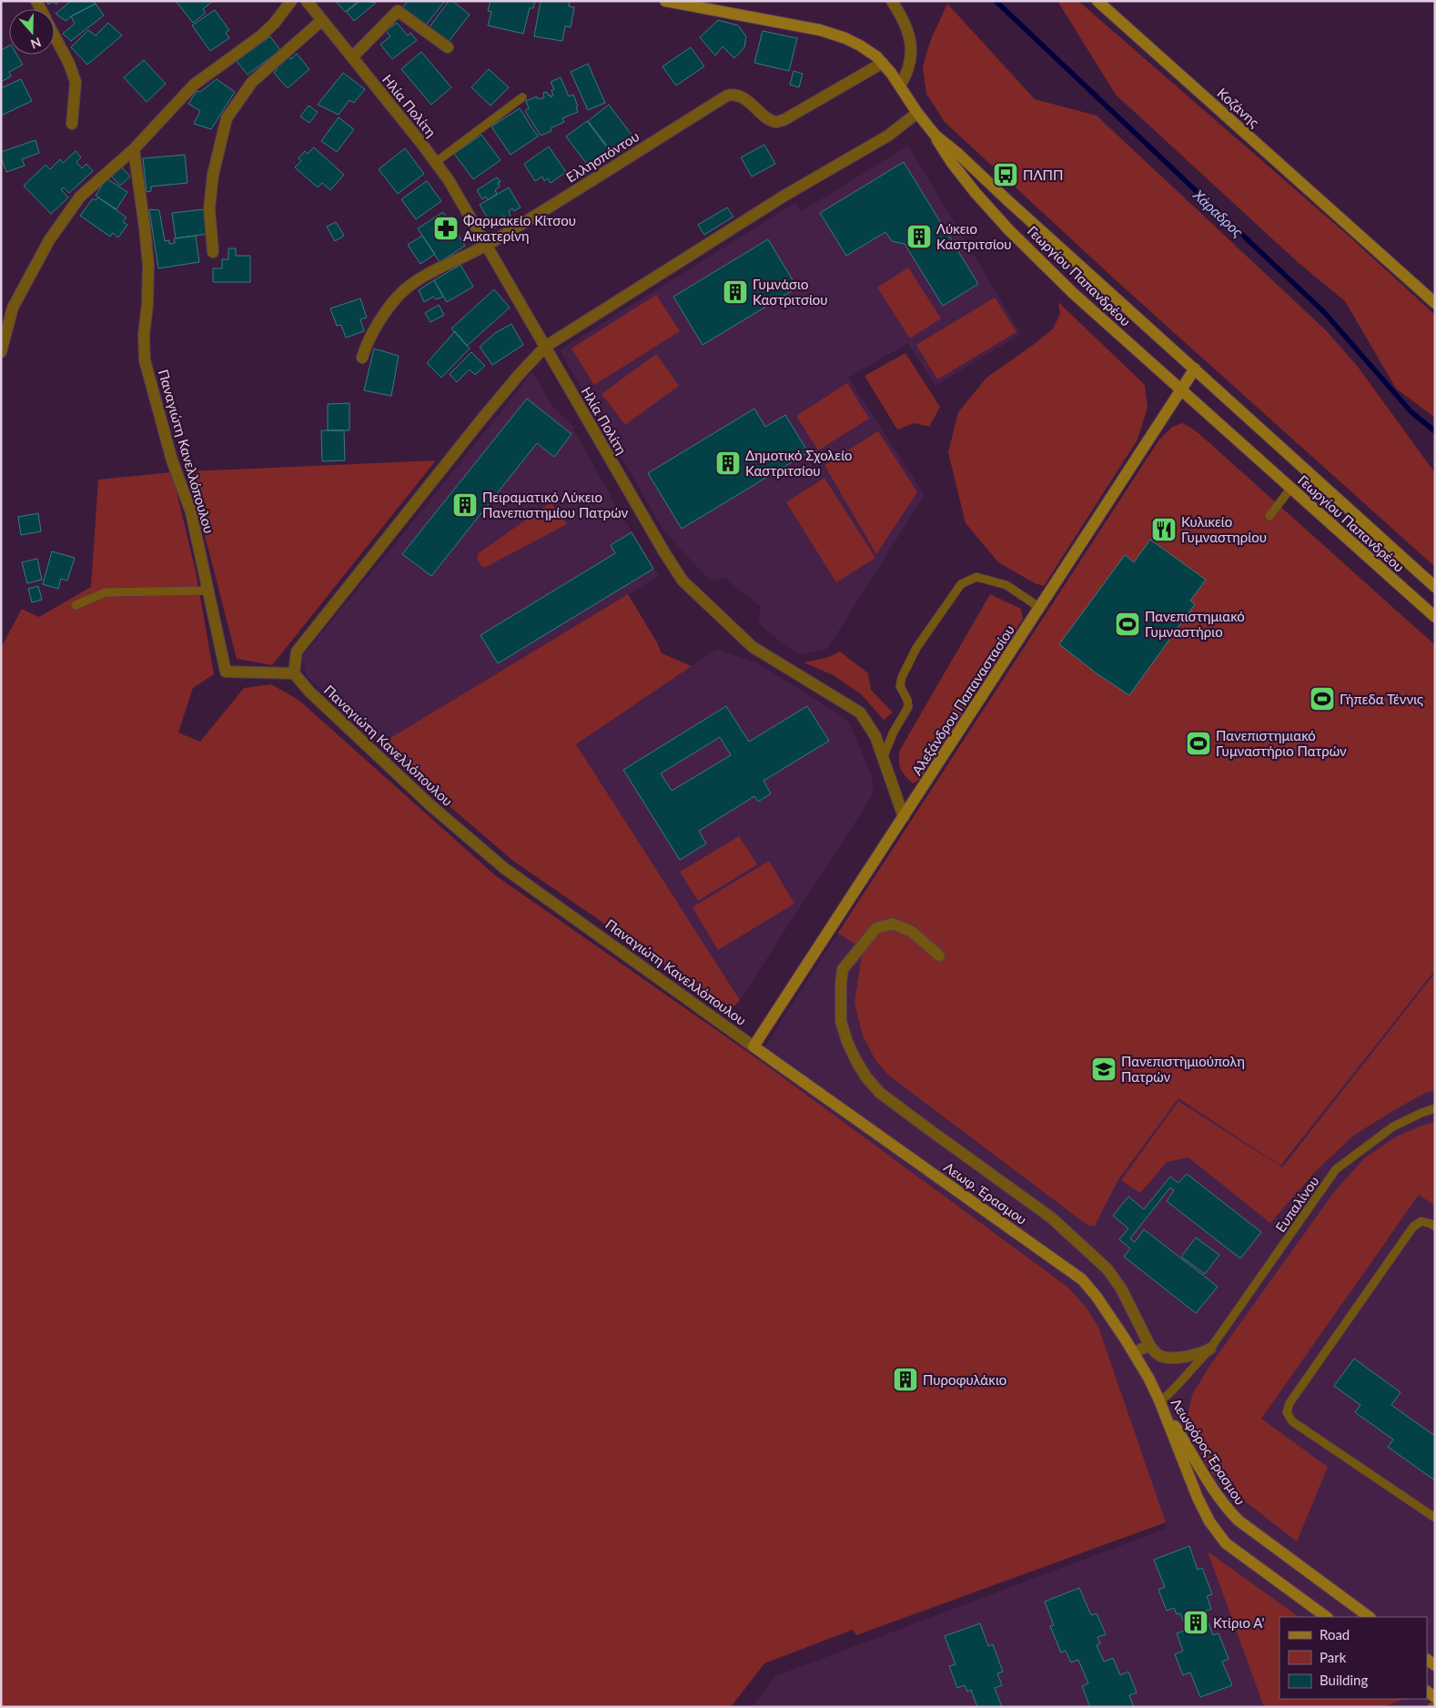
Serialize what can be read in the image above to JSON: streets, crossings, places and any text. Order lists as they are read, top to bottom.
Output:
{
  "streets": {
    "street": [
      "Ηλία Πολίτη",
      "Κοζάνης",
      "Ελλησπόντου",
      "Γεωργίου Παπανδρέου",
      "Παναγιώτη Κανελλόπουλου",
      "Αλεξάνδρου Παπαναστασίου",
      "Λεωφ. Έρασμου",
      "Λεωφόρος Έρασμου"
    ],
    "lane": ["Ευπαλίνου"]
  },
  "crossings": [
    ["Ηλία Πολίτη", "Ελλησπόντου"],
    ["Ηλία Πολίτη", "Αλεξάνδρου Παπαναστασίου"],
    ["Γεωργίου Παπανδρέου", "Αλεξάνδρου Παπαναστασίου"],
    ["Παναγιώτη Κανελλόπουλου", "Αλεξάνδρου Παπαναστασίου"],
    ["Παναγιώτη Κανελλόπουλου", "Λεωφ. Έρασμου"],
    ["Αλεξάνδρου Παπαναστασίου", "Λεωφ. Έρασμου"],
    ["Λεωφ. Έρασμου", "Ευπαλίνου"],
    ["Λεωφ. Έρασμου", "Λεωφόρος Έρασμου"],
    ["Ευπαλίνου", "Λεωφόρος Έρασμου"]
  ],
  "water": ["Χάραδρος"],
  "places": {
    "bus stop": ["ΠΛΠΠ"],
    "pharmacy": ["Φαρμακείο Κίτσου Αικατερίνη"],
    "building": [
      "Λύκειο Καστριτσίου",
      "Γυμνάσιο Καστριτσίου",
      "Δημοτικό Σχολείο Καστριτσίου",
      "Πειραματικό Λύκειο Πανεπιστημίου Πατρών",
      "Πυροφυλάκιο",
      "Κτίριο Α'"
    ],
    "restaurant": ["Κυλικείο Γυμναστηρίου"],
    "sports": ["Πανεπιστημιακό Γυμναστήριο", "Γήπεδα Τέννις", "Πανεπιστημιακό Γυμναστήριο Πατρών"],
    "school or university": ["Πανεπιστημιούπολη Πατρών"]
  },
  "legend": ["Road", "Park", "Building"],
  "north": "bottom"
}
